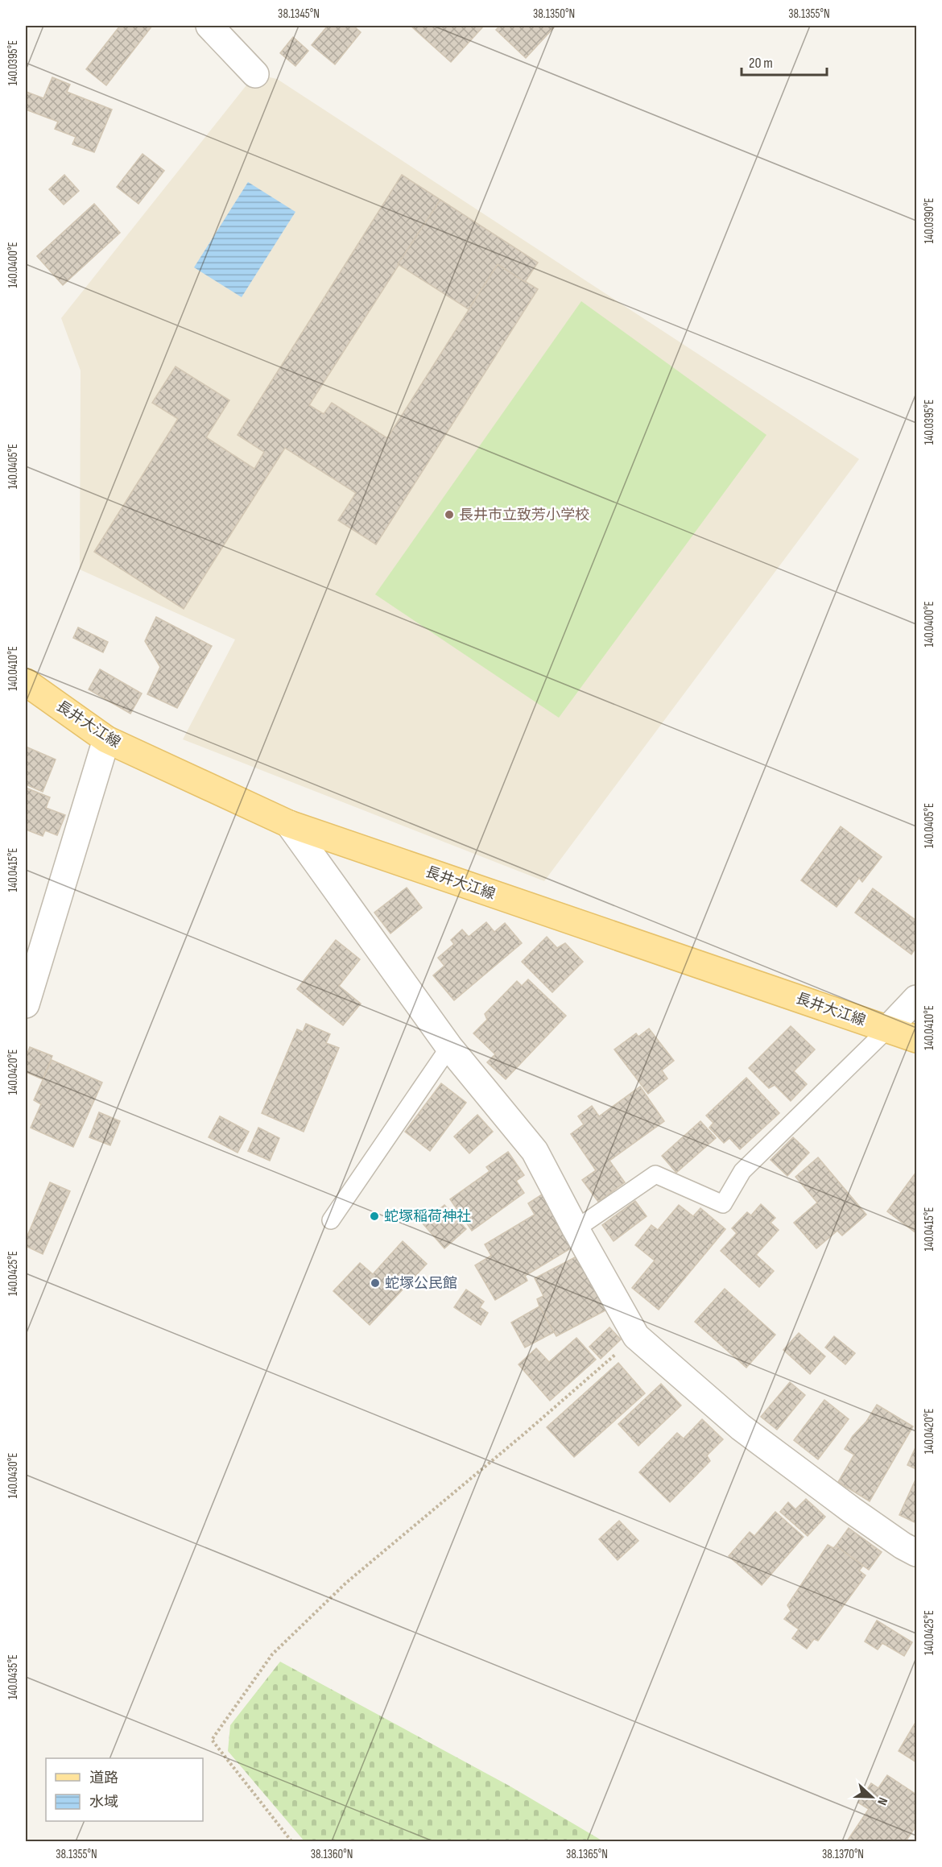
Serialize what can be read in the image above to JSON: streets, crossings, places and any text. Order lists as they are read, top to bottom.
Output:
{
  "streets": {
    "main road": ["長井大江線"]
  },
  "places": ["長井市立致芳小学校", "蛇塚稲荷神社", "蛇塚公民館"],
  "legend": ["道路", "水域"],
  "scale_bar": "20 m",
  "north": "right",
  "coordinates": [
    "38.1345°N",
    "38.1350°N",
    "38.1355°N",
    "140.0395°E",
    "140.0390°E",
    "140.0400°E",
    "140.0405°E",
    "140.0410°E",
    "140.0415°E",
    "140.0420°E",
    "140.0425°E",
    "140.0430°E",
    "140.0435°E",
    "38.1360°N",
    "38.1365°N",
    "38.1370°N"
  ]
}
